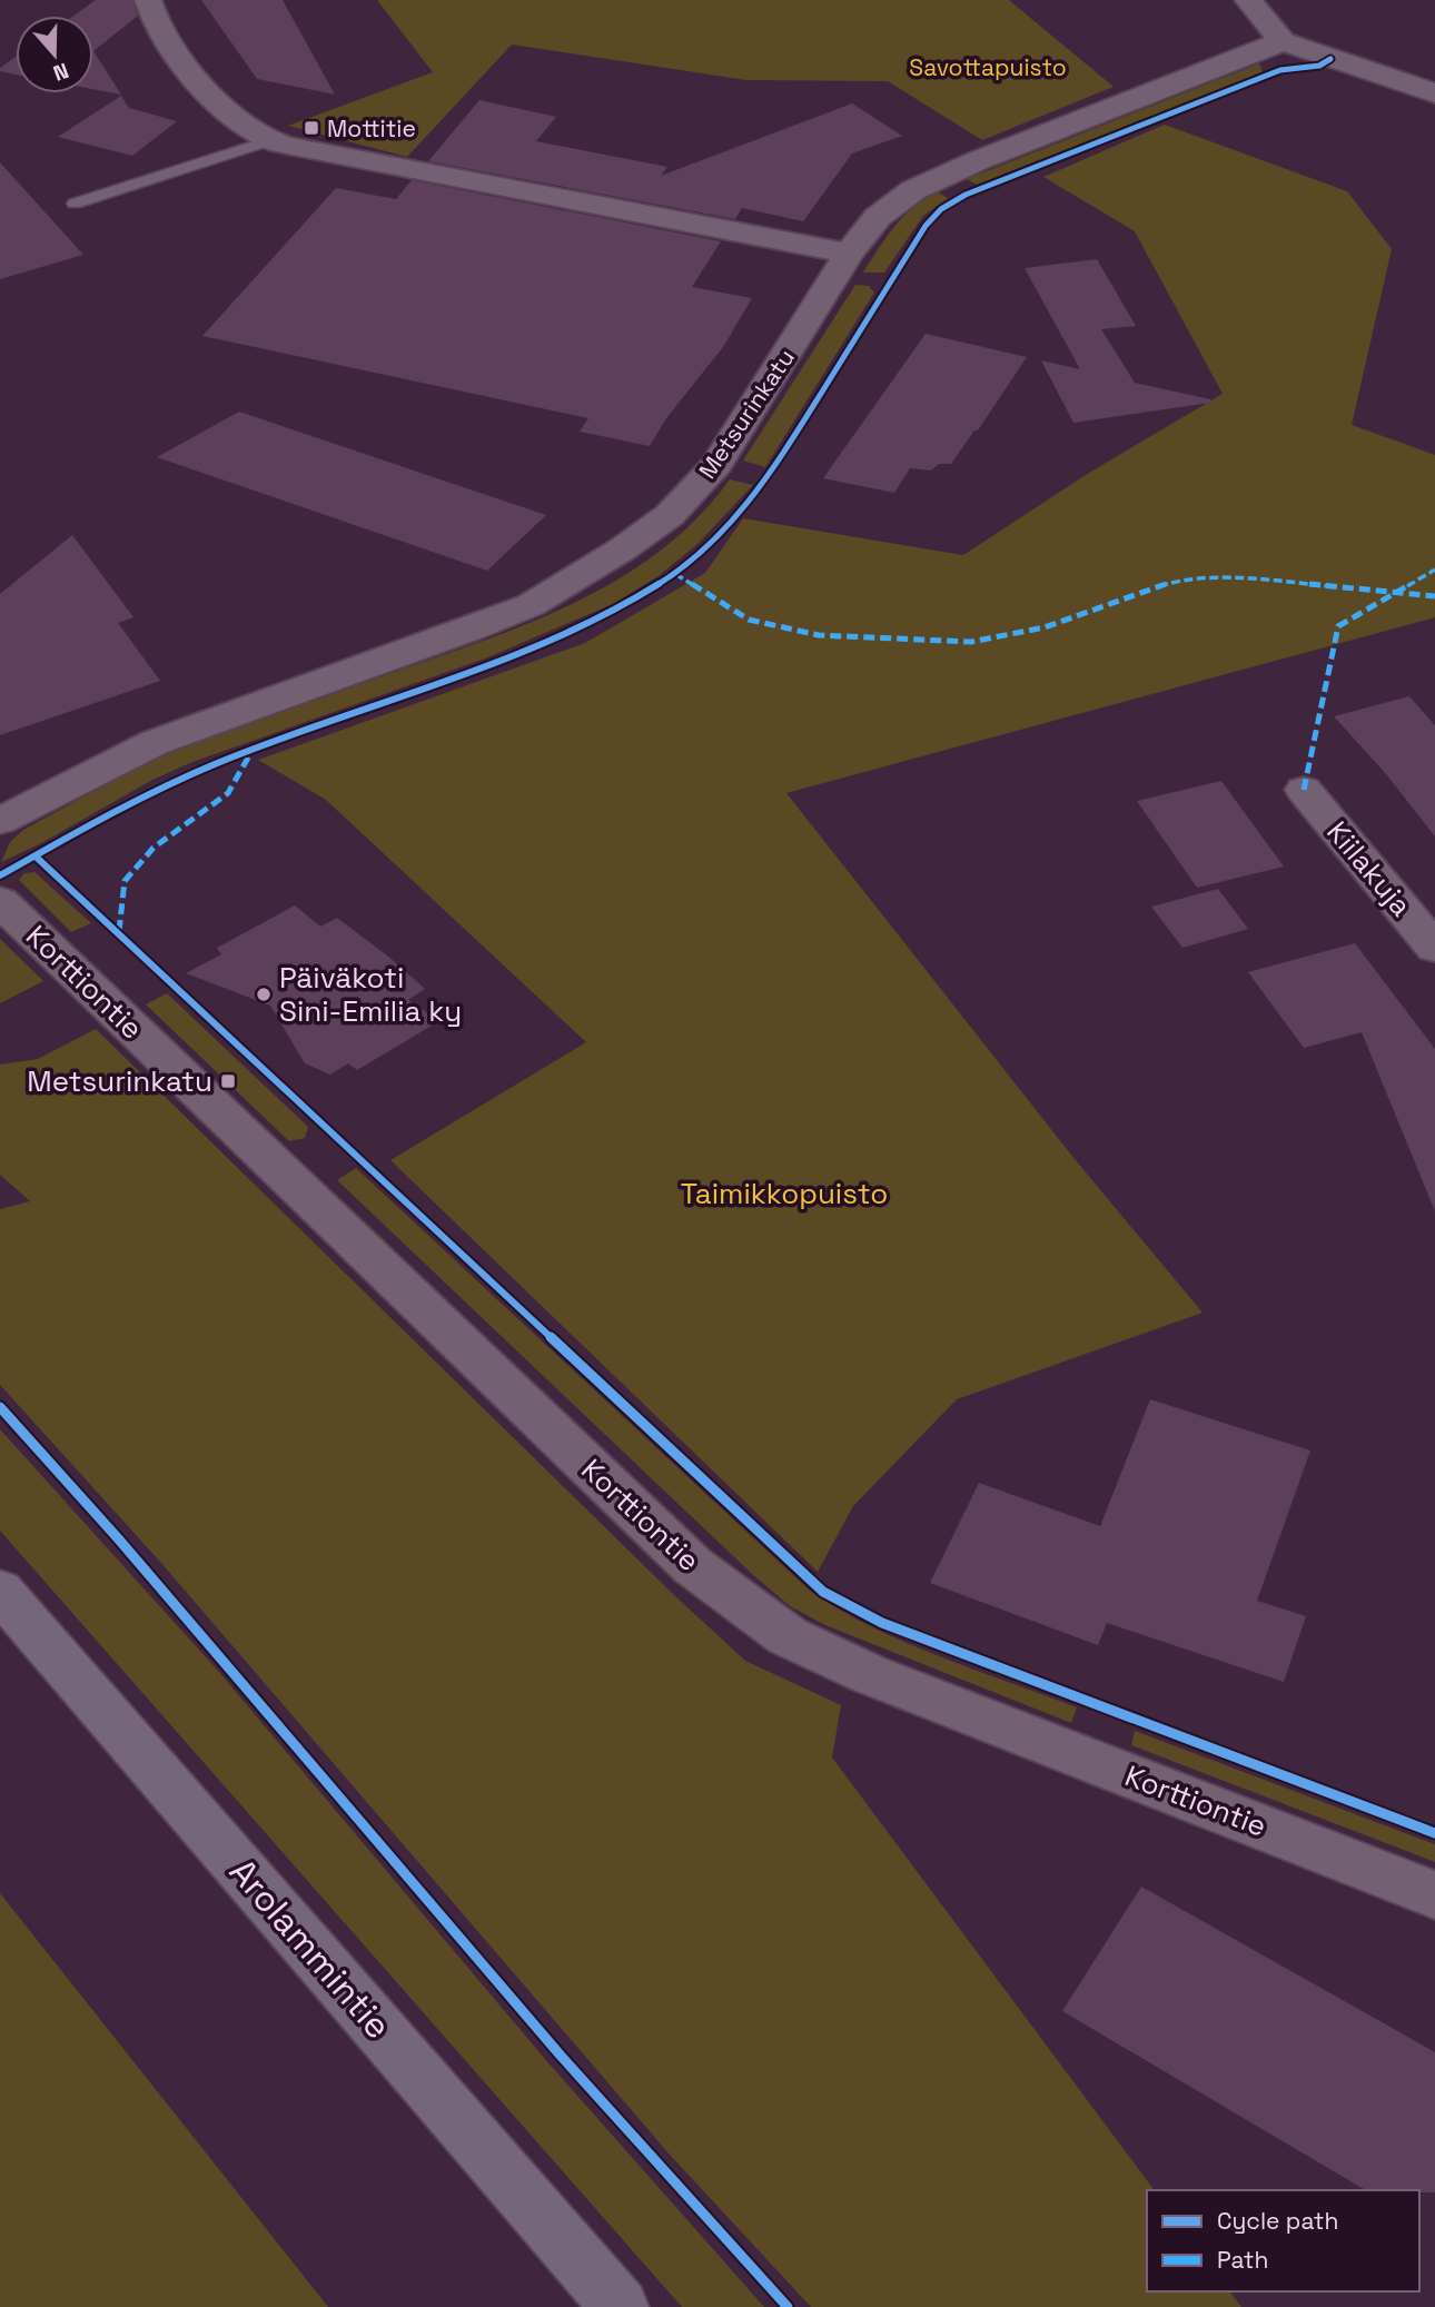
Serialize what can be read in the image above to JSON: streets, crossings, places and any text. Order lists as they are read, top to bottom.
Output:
{
  "streets": {
    "street": [
      "Metsurinkatu",
      "Kiilakuja",
      "Korttiontie",
      "Arolammintie"
    ]
  },
  "parks": ["Savottapuisto", "Taimikkopuisto"],
  "places": {
    "transit": ["Mottitie", "Metsurinkatu"],
    "other": ["Päiväkoti Sini-Emilia ky"]
  },
  "legend": ["Cycle path", "Path"],
  "north": "bottom"
}
